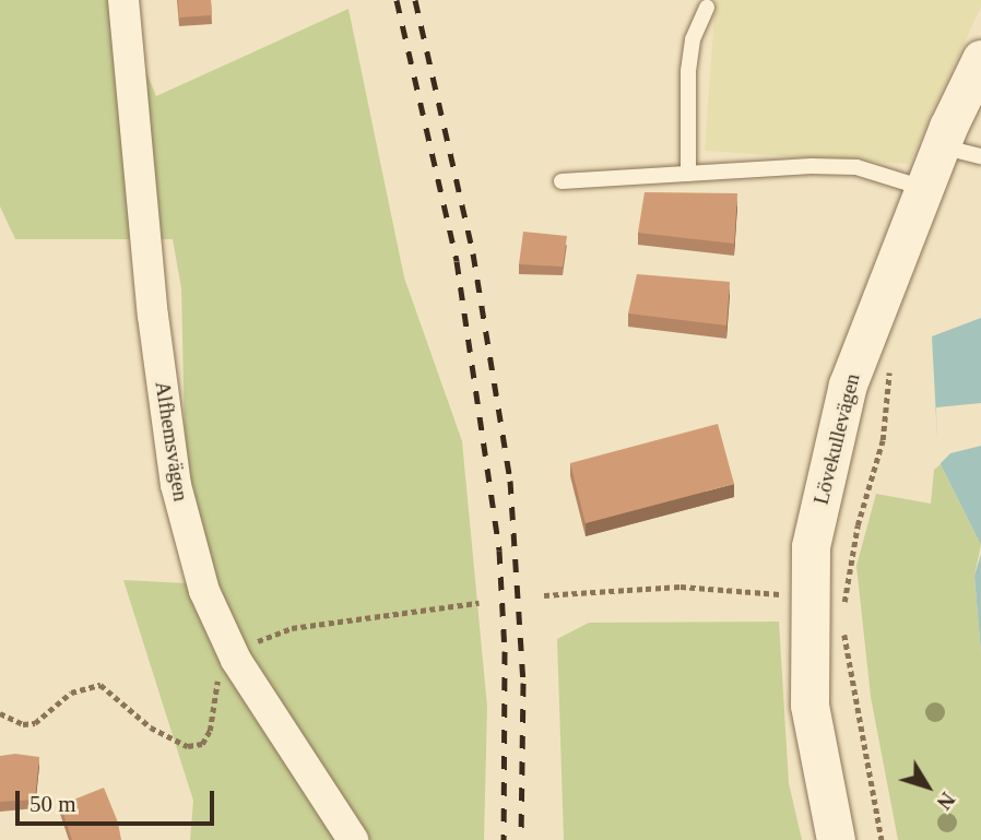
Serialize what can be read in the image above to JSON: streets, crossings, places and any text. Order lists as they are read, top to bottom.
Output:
{
  "streets": {
    "street": ["Lövekullevägen", "Alfhemsvägen"]
  },
  "scale_bar": "50 m",
  "north": "bottom right"
}
